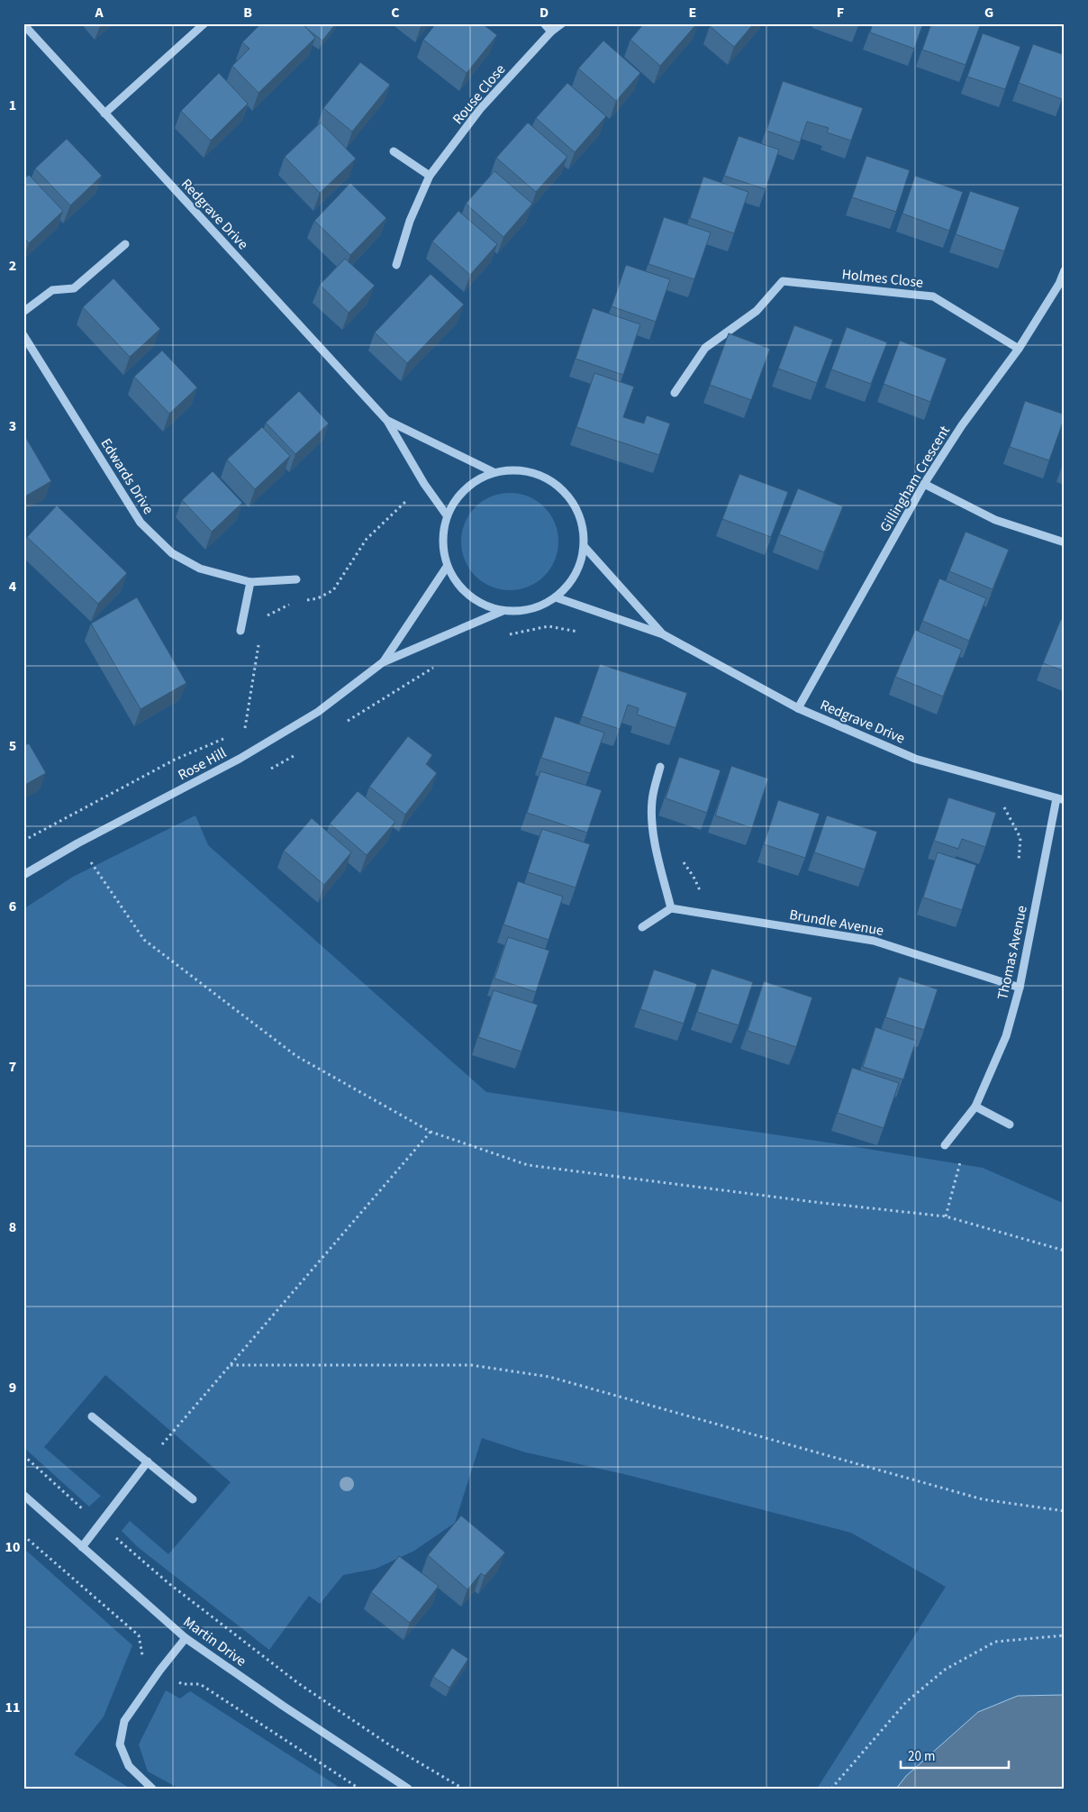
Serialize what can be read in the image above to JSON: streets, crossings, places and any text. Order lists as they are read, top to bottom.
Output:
{
  "streets": {
    "street": [
      "Rouse Close",
      "Redgrave Drive",
      "Holmes Close",
      "Edwards Drive",
      "Gillingham Crescent",
      "Rose Hill",
      "Brundle Avenue",
      "Thomas Avenue",
      "Martin Drive"
    ]
  },
  "crossings": [
    ["Redgrave Drive", "Gillingham Crescent"],
    ["Redgrave Drive", "Rose Hill"],
    ["Redgrave Drive", "Thomas Avenue"],
    ["Holmes Close", "Gillingham Crescent"],
    ["Brundle Avenue", "Thomas Avenue"]
  ],
  "scale_bar": "20 m",
  "grid": {
    "columns": [
      "A",
      "B",
      "C",
      "D",
      "E",
      "F",
      "G"
    ],
    "rows": [
      "1",
      "2",
      "3",
      "4",
      "5",
      "6",
      "7",
      "8",
      "9",
      "10",
      "11"
    ]
  }
}
